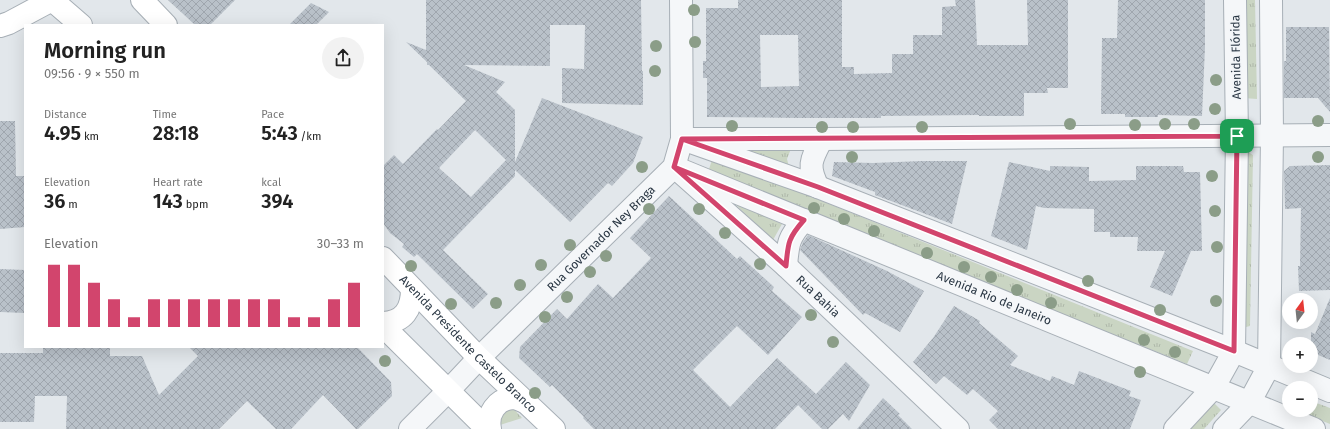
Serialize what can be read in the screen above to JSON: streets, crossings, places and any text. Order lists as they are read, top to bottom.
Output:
{
  "streets": {
    "main road": ["Avenida Presidente Castelo Branco"],
    "street": [
      "Avenida Flórida",
      "Rua Governador Ney Braga",
      "Rua Bahia",
      "Avenida Rio de Janeiro"
    ]
  },
  "crossings": [
    ["Avenida Flórida", "Avenida Rio de Janeiro"],
    ["Rua Governador Ney Braga", "Rua Bahia"],
    ["Rua Governador Ney Braga", "Avenida Rio de Janeiro"],
    ["Rua Governador Ney Braga", "Avenida Presidente Castelo Branco"],
    ["Rua Bahia", "Avenida Rio de Janeiro"]
  ],
  "north": "top",
  "page": {
    "heading": ["Morning run", "09:56 · 9 × 550 m"],
    "stats": [
      ["Distance", "4.95 km"],
      ["Time", "28:18"],
      ["Pace", "5:43 /km"],
      ["Elevation", "36 m"],
      ["Heart rate", "143 bpm"],
      ["kcal", "394"]
    ],
    "chart": ["Elevation", "30–33 m"],
    "map_buttons": ["+", "−"]
  }
}
